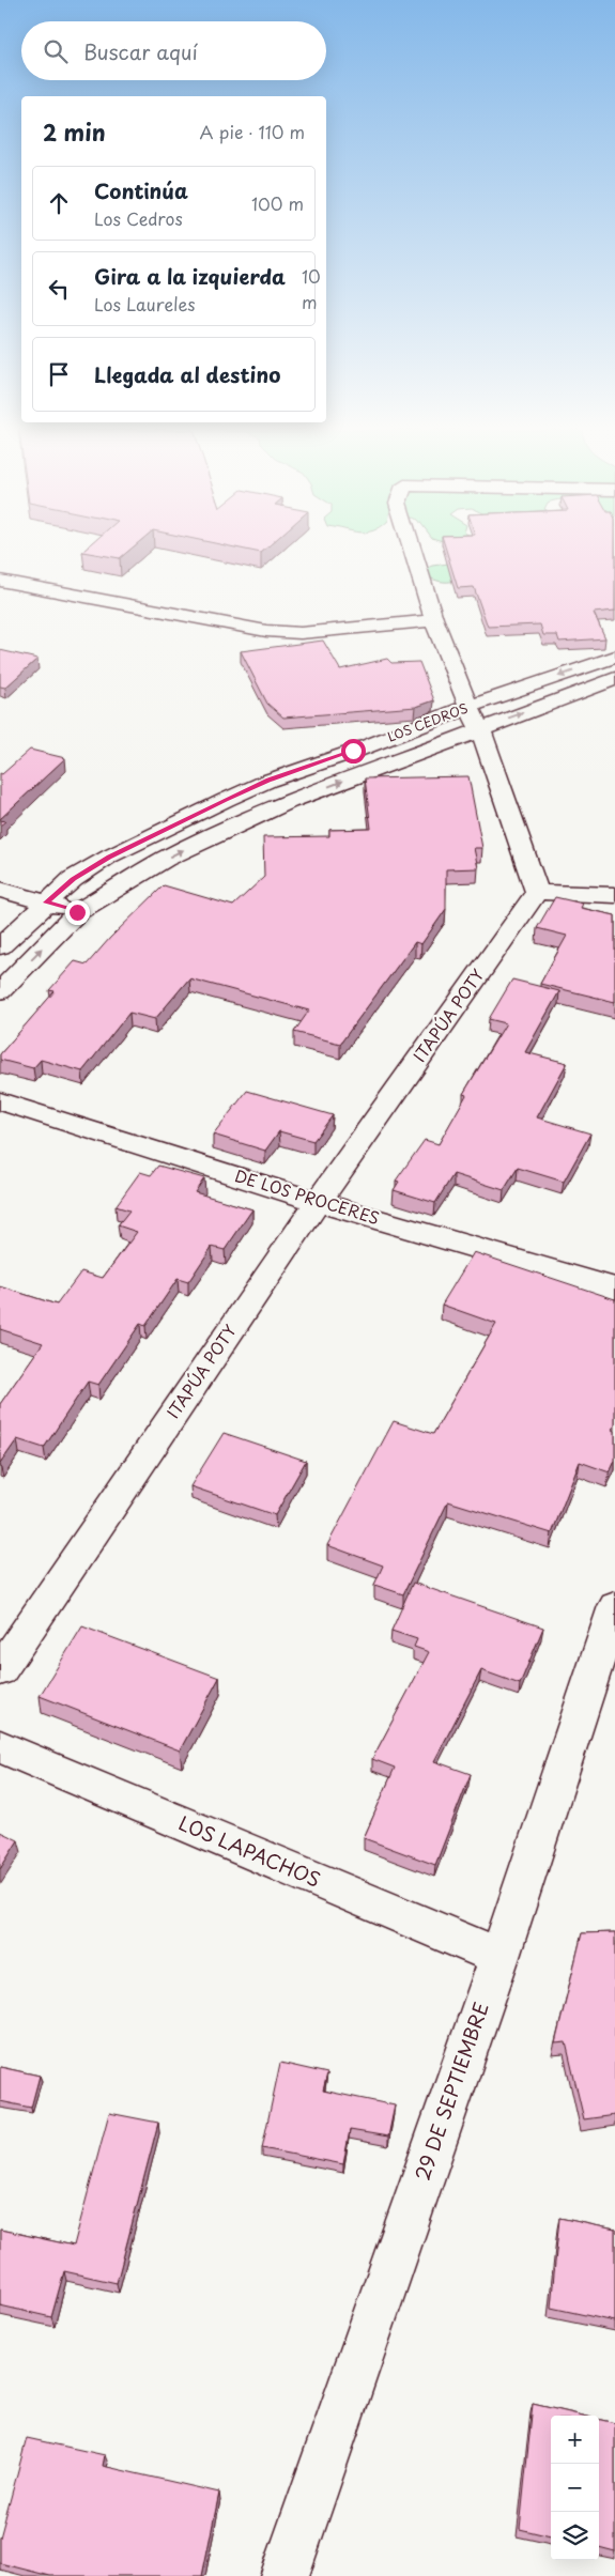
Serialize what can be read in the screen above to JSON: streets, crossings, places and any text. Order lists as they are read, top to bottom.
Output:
{
  "streets": {
    "street": [
      "LOS CEDROS",
      "ITAPÚA POTY",
      "DE LOS PROCERES",
      "LOS LAPACHOS",
      "29 DE SEPTIEMBRE"
    ]
  },
  "crossings": [
    ["ITAPÚA POTY", "DE LOS PROCERES"],
    ["LOS LAPACHOS", "29 DE SEPTIEMBRE"]
  ],
  "page": {
    "search": "Buscar aquí",
    "heading": ["2 min", "A pie · 110 m"],
    "list": [
      ["Continúa", "Los Cedros", "100 m"],
      ["Gira a la izquierda", "Los Laureles", "10 m"],
      "Llegada al destino"
    ],
    "map_buttons": ["+", "−"]
  }
}
